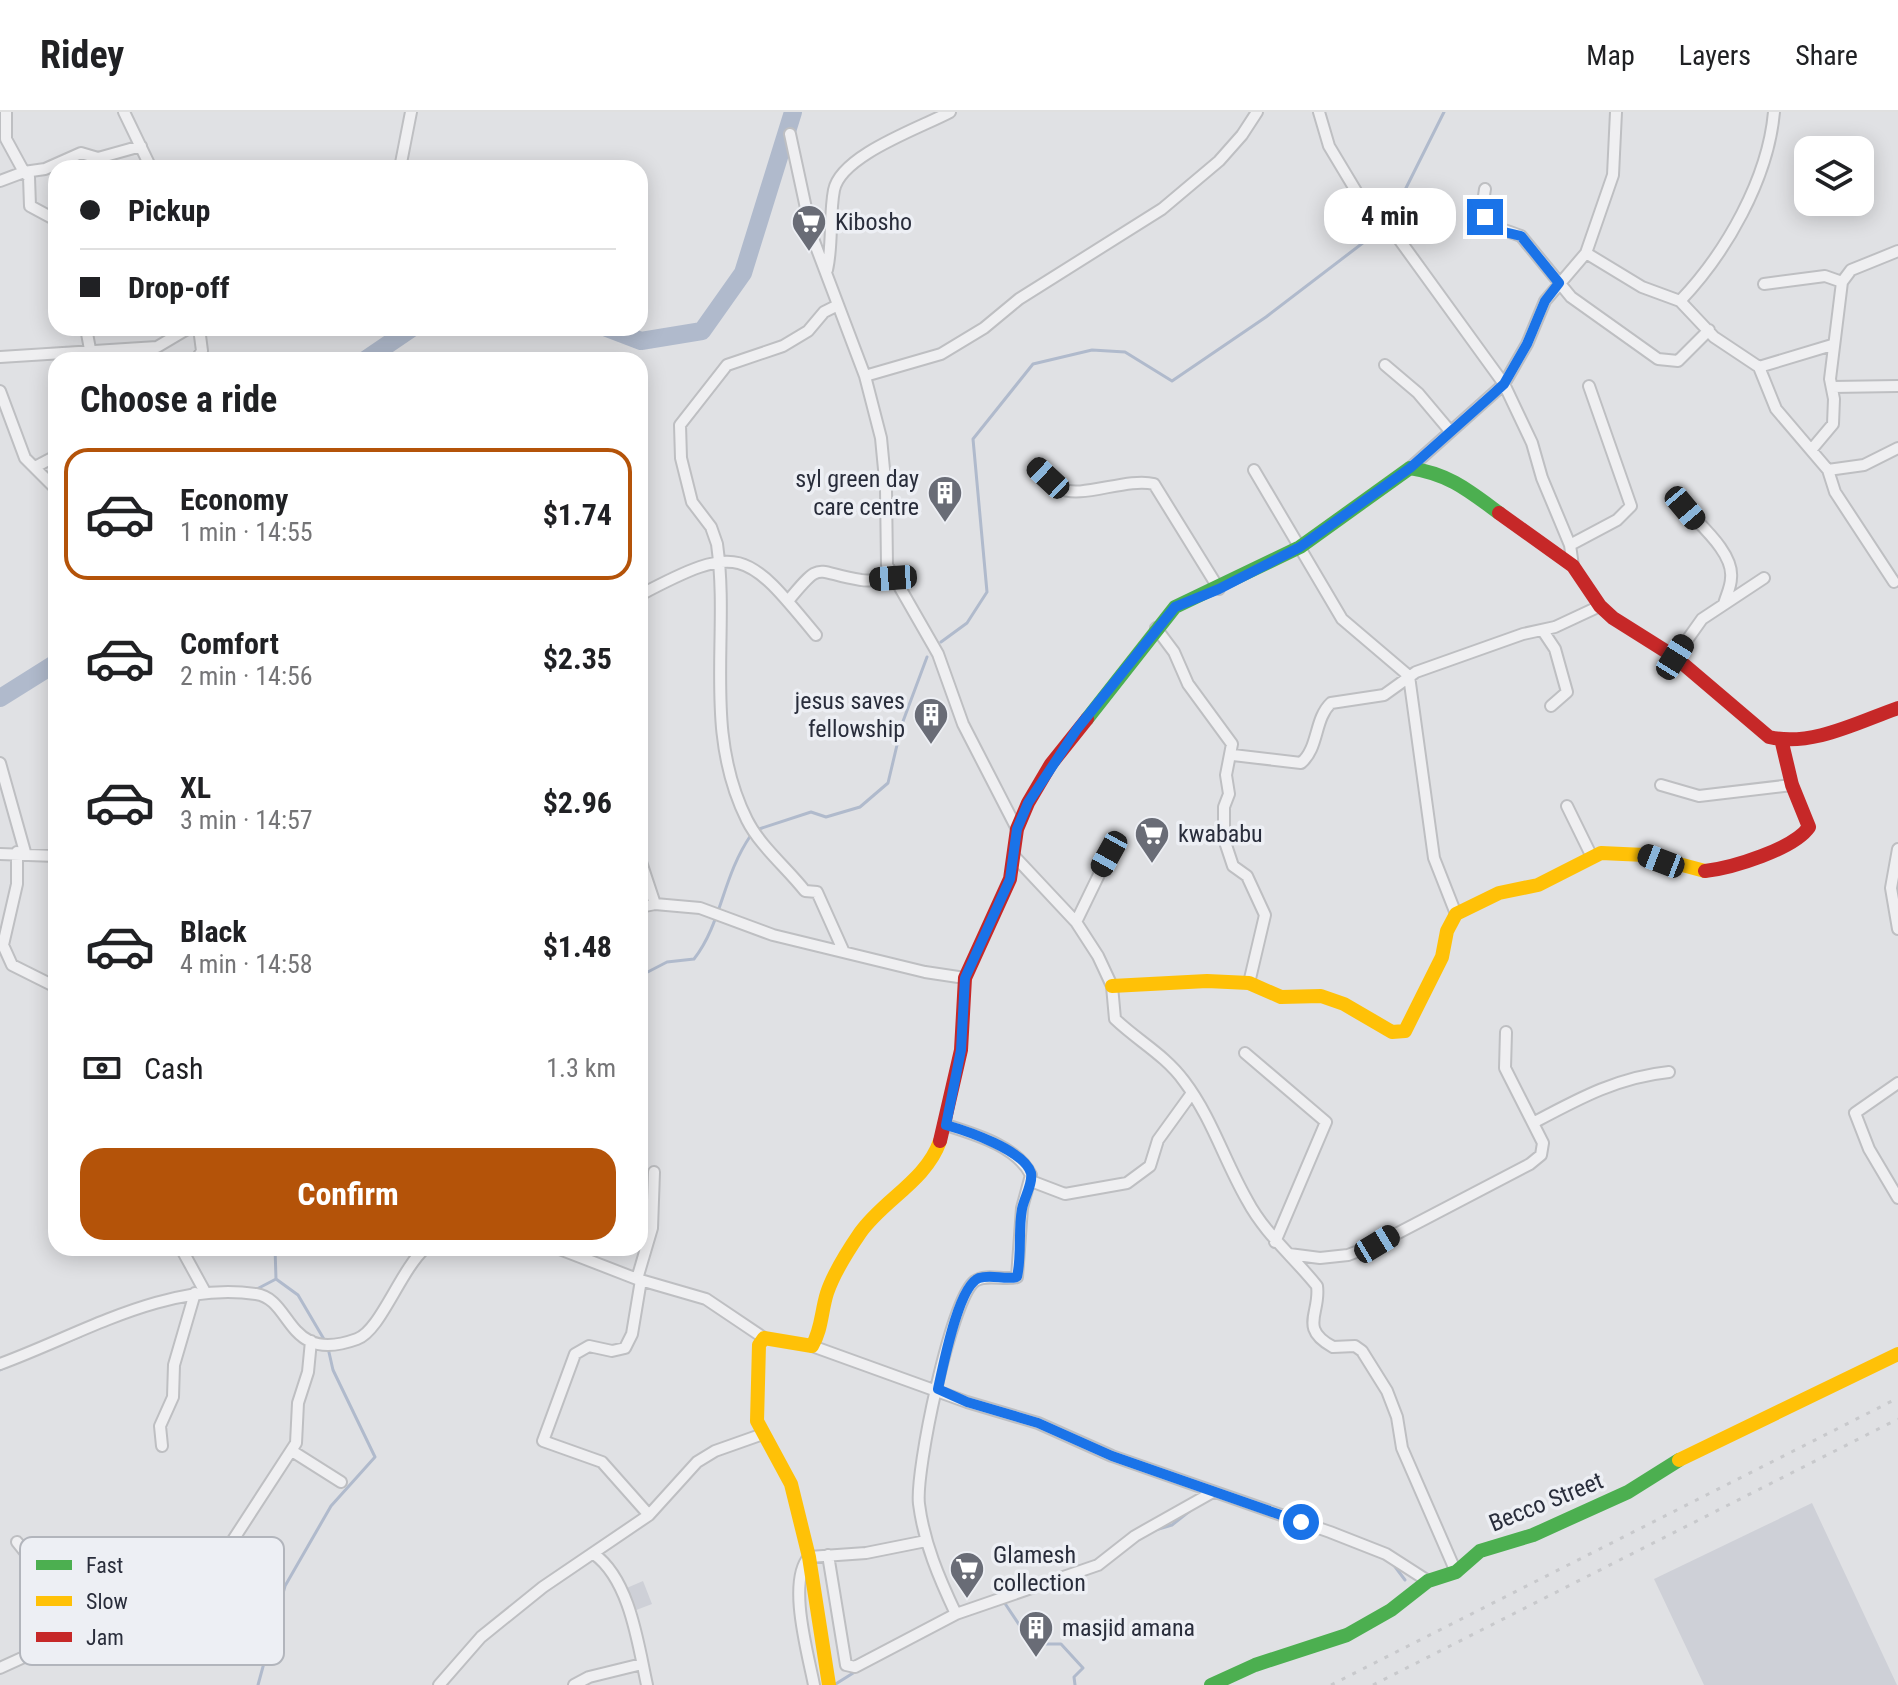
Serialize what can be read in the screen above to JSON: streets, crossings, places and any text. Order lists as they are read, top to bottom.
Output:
{
  "streets": {
    "street": ["Becco Street"]
  },
  "places": {
    "supermarket": ["Kibosho", "kwababu", "Glamesh collection"],
    "building": ["syl green day care centre", "jesus saves fellowship", "masjid amana"]
  },
  "legend": ["Fast", "Slow", "Jam"],
  "page": {
    "header": "Ridey",
    "nav": ["Map", "Layers", "Share"],
    "banner": ["Pickup", "Drop-off"],
    "bubble": "4 min",
    "heading": "Choose a ride",
    "list": [
      {
        "name": "Economy",
        "note": "1 min · 14:55",
        "value": "$1.74"
      },
      {
        "name": "Comfort",
        "note": "2 min · 14:56",
        "value": "$2.35"
      },
      {
        "name": "XL",
        "note": "3 min · 14:57",
        "value": "$2.96"
      },
      {
        "name": "Black",
        "note": "4 min · 14:58",
        "value": "$1.48"
      }
    ],
    "pay": ["Cash", "1.3 km"],
    "buttons": "Confirm"
  }
}
